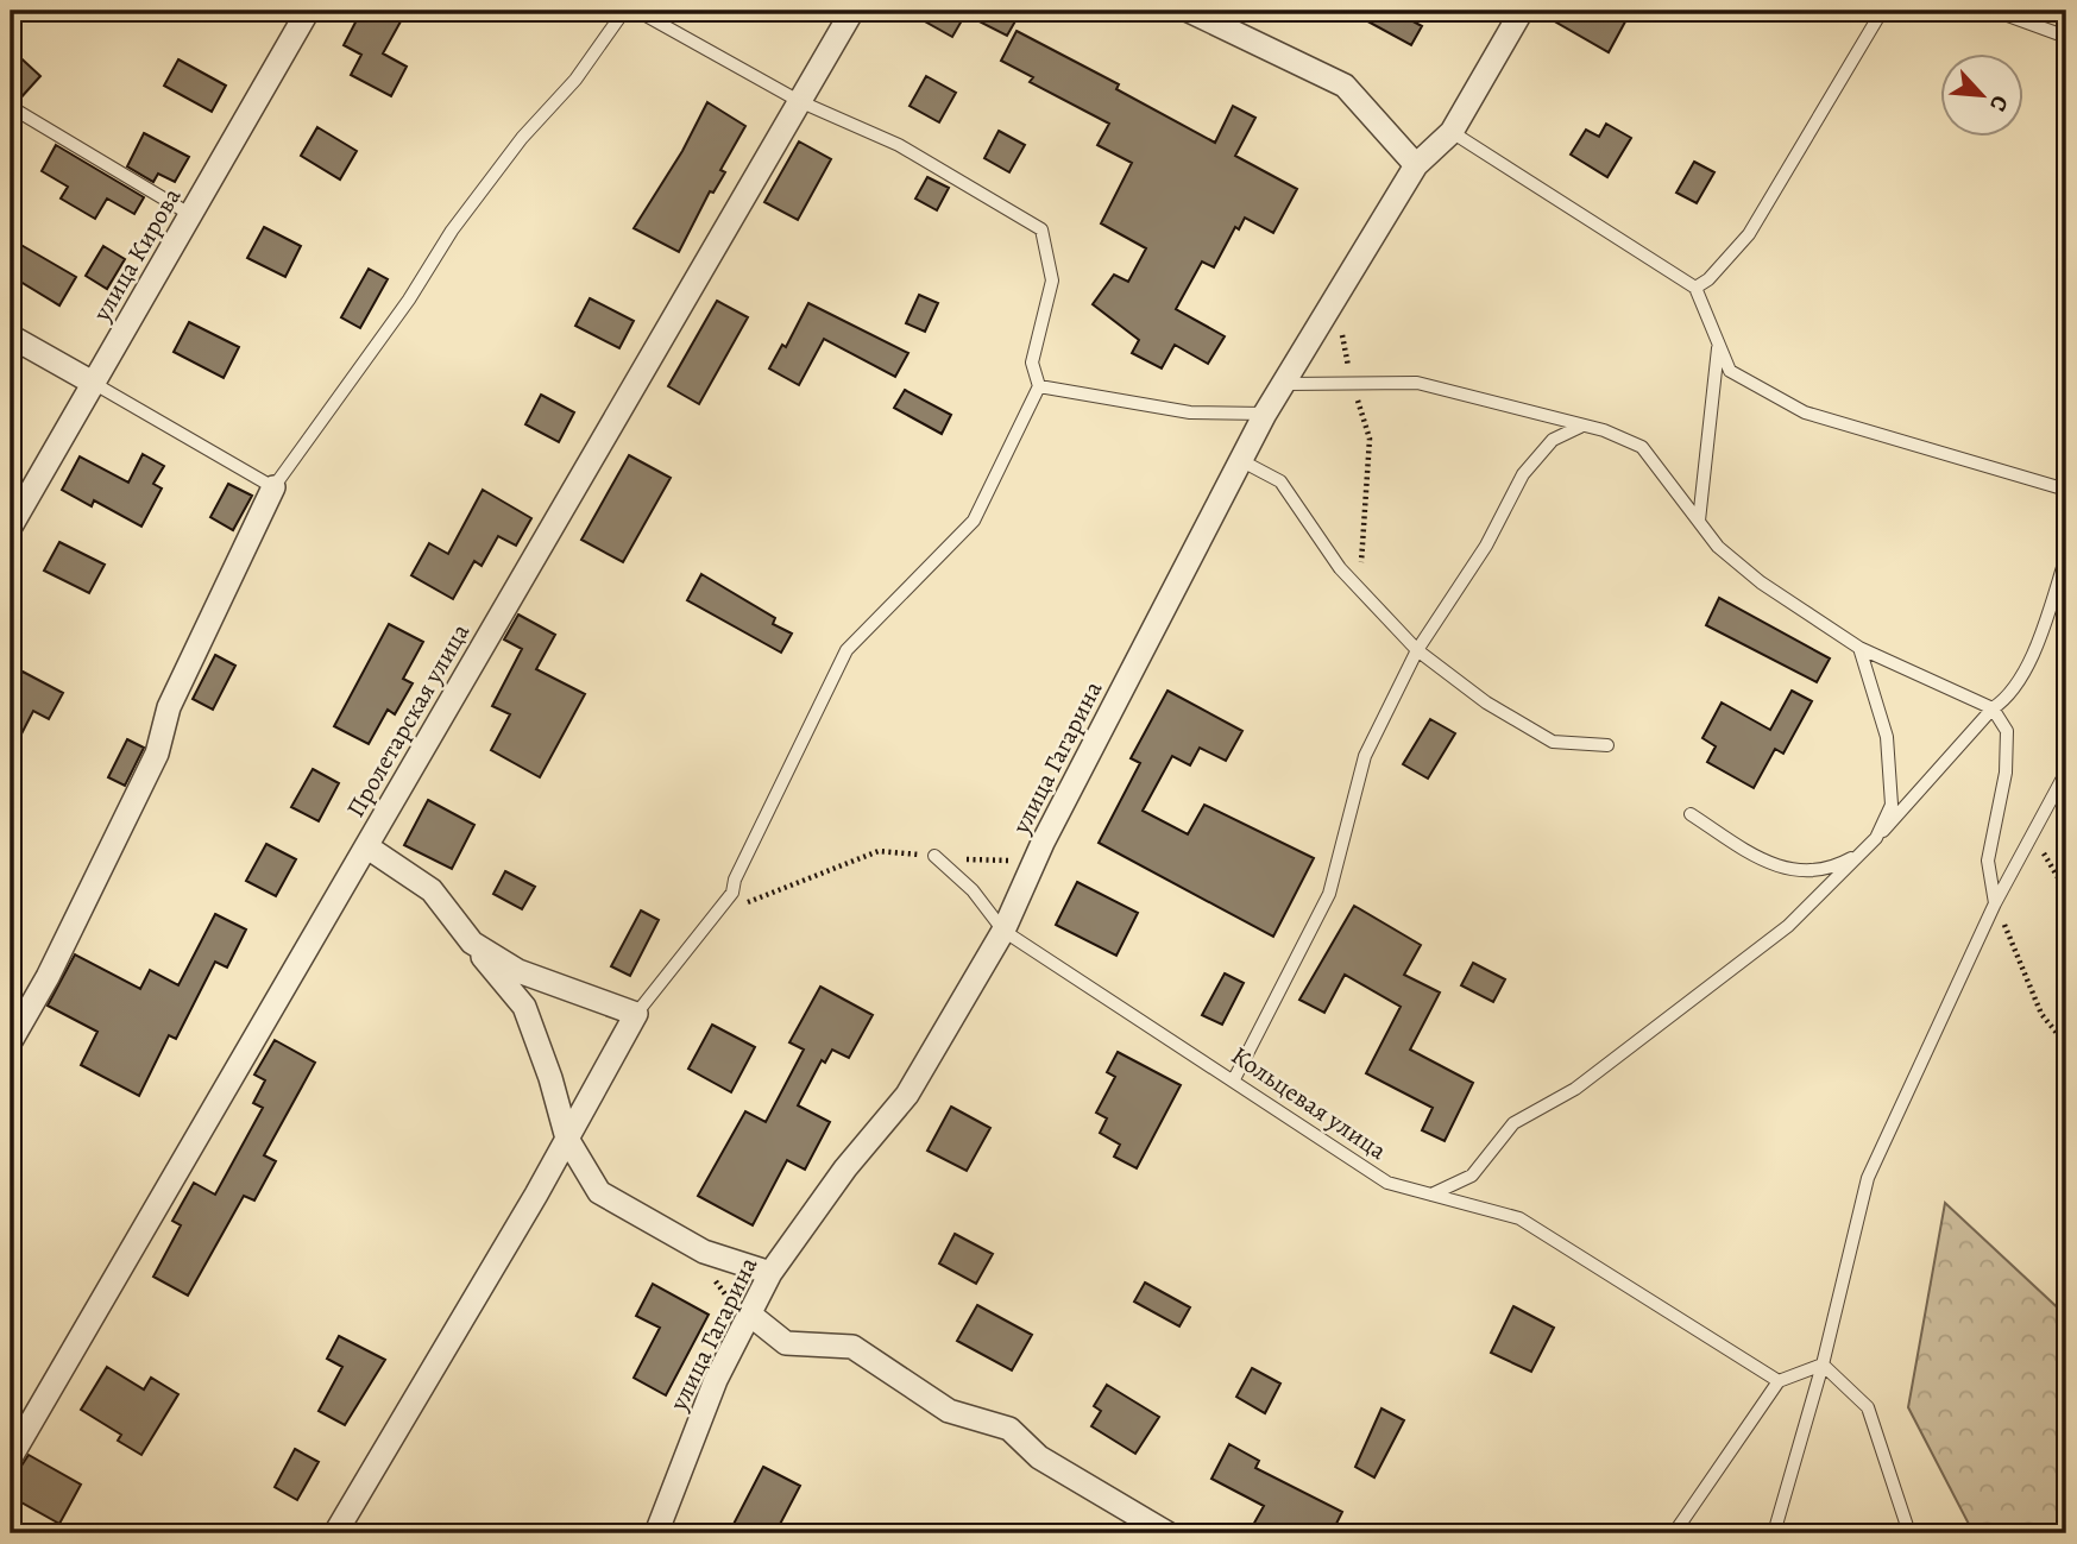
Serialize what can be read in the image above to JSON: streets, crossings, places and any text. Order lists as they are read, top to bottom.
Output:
{
  "streets": {
    "street": ["улица Кирова", "Пролетарская улица", "улица Гагарина"],
    "lane": ["Кольцевая улица"]
  },
  "crossings": [
    ["улица Гагарина", "Кольцевая улица"]
  ],
  "north": "bottom right"
}
